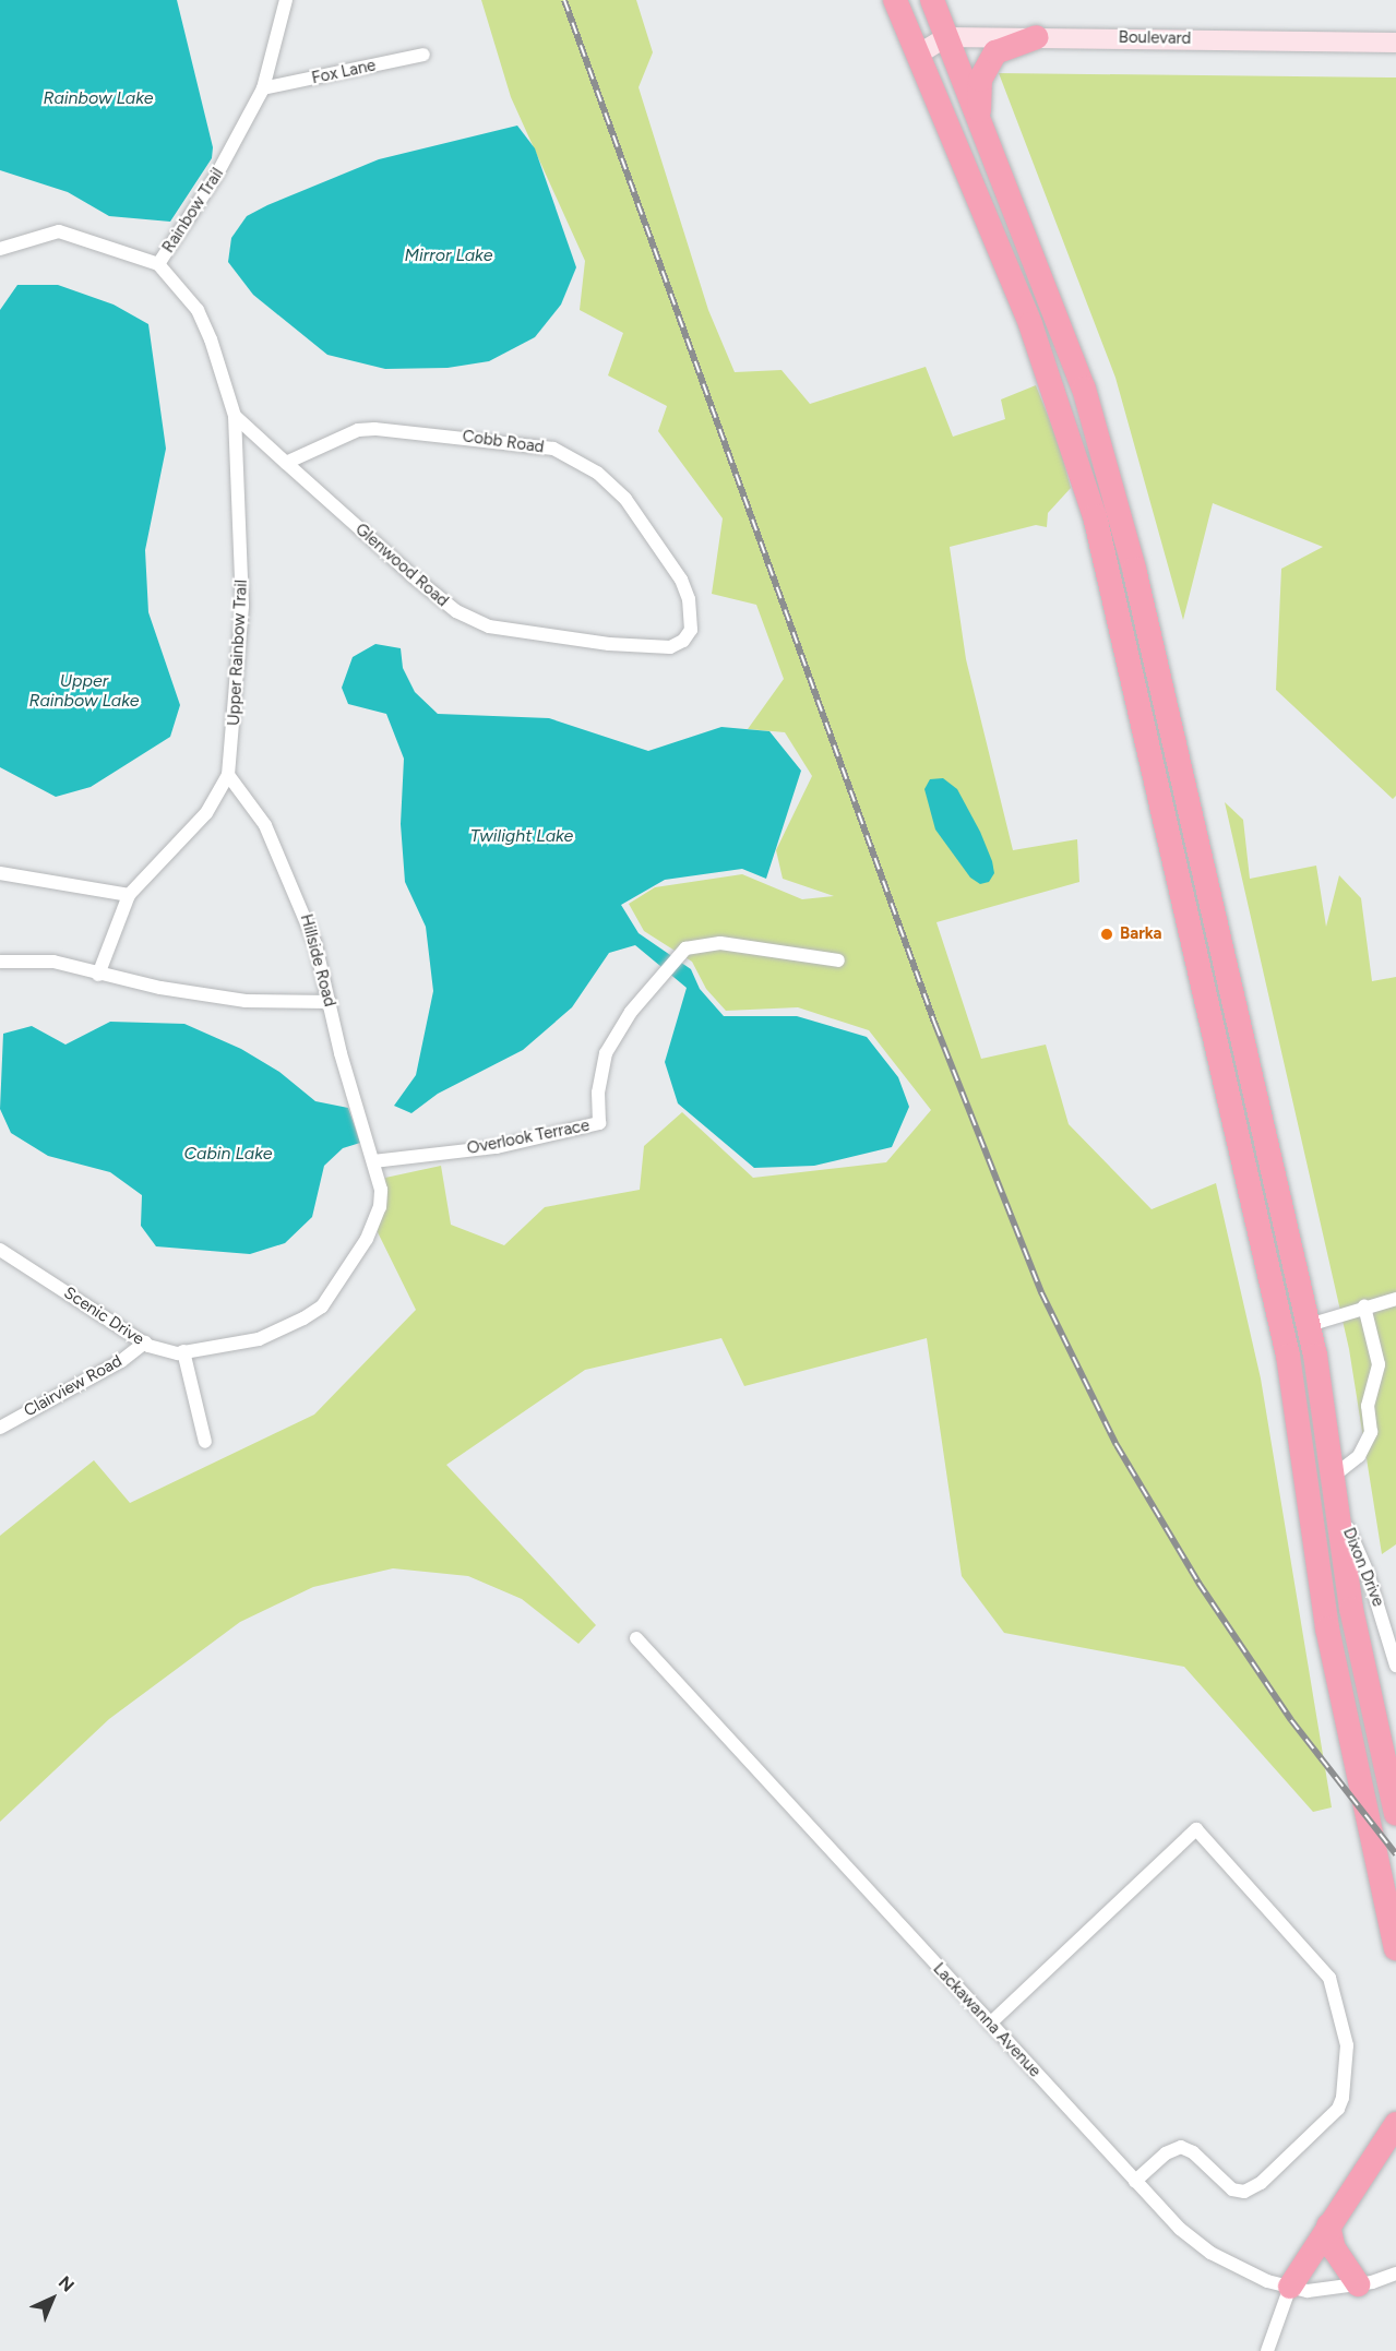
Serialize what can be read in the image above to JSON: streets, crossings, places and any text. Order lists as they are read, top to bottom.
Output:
{
  "streets": {
    "main road": ["Boulevard"],
    "street": [
      "Fox Lane",
      "Rainbow Trail",
      "Cobb Road",
      "Glenwood Road",
      "Upper Rainbow Trail",
      "Hillside Road",
      "Overlook Terrace",
      "Scenic Drive",
      "Clairview Road",
      "Dixon Drive",
      "Lackawanna Avenue"
    ]
  },
  "crossings": [
    ["Fox Lane", "Rainbow Trail"],
    ["Rainbow Trail", "Upper Rainbow Trail"],
    ["Cobb Road", "Glenwood Road"],
    ["Glenwood Road", "Upper Rainbow Trail"],
    ["Upper Rainbow Trail", "Hillside Road"],
    ["Hillside Road", "Overlook Terrace"],
    ["Hillside Road", "Scenic Drive"],
    ["Overlook Terrace", "Scenic Drive"],
    ["Scenic Drive", "Clairview Road"]
  ],
  "water": [
    "Rainbow Lake",
    "Mirror Lake",
    "Upper Rainbow Lake",
    "Twilight Lake",
    "Cabin Lake"
  ],
  "places": ["Barka"],
  "north": "top right"
}
